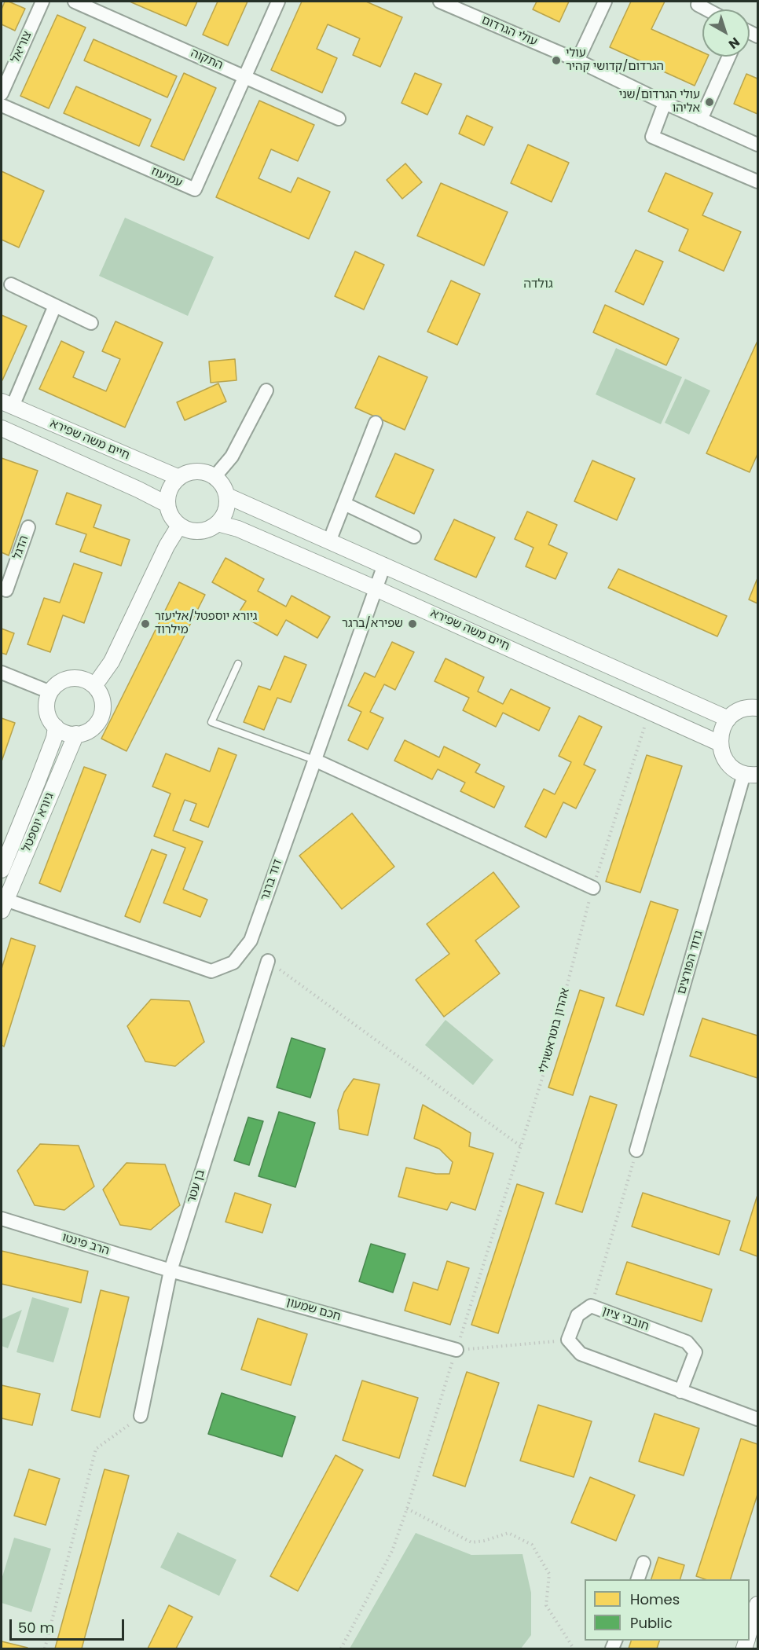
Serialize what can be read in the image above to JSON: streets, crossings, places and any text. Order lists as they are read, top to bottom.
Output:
{
  "streets": {
    "street": [
      "עולי הגרדום",
      "צוריאל",
      "התקוה",
      "עמיעוז",
      "חיים משה שפירא",
      "הדגל",
      "גיורא יוספטל",
      "דוד ברגר",
      "גדוד הפורצים",
      "בן עטר",
      "הרב פינטו",
      "חכם שמעון",
      "חובבי ציון"
    ],
    "path": ["אהרון בוטראשוילי"]
  },
  "crossings": [
    ["התקוה", "עמיעוז"],
    ["חיים משה שפירא", "דוד ברגר"],
    ["חיים משה שפירא", "אהרון בוטראשוילי"],
    ["גיורא יוספטל", "דוד ברגר"],
    ["אהרון בוטראשוילי", "חכם שמעון"],
    ["בן עטר", "הרב פינטו"],
    ["בן עטר", "חכם שמעון"],
    ["הרב פינטו", "חכם שמעון"]
  ],
  "districts": ["גולדה"],
  "places": [
    "עולי הגרדום/קדושי קהיר",
    "עולי הגרדום/שני אליהו",
    "גיורא יוספטל/אליעזר מילרוד",
    "שפירא/ברגר"
  ],
  "legend": ["Homes", "Public"],
  "scale_bar": "50 m",
  "north": "bottom right"
}
